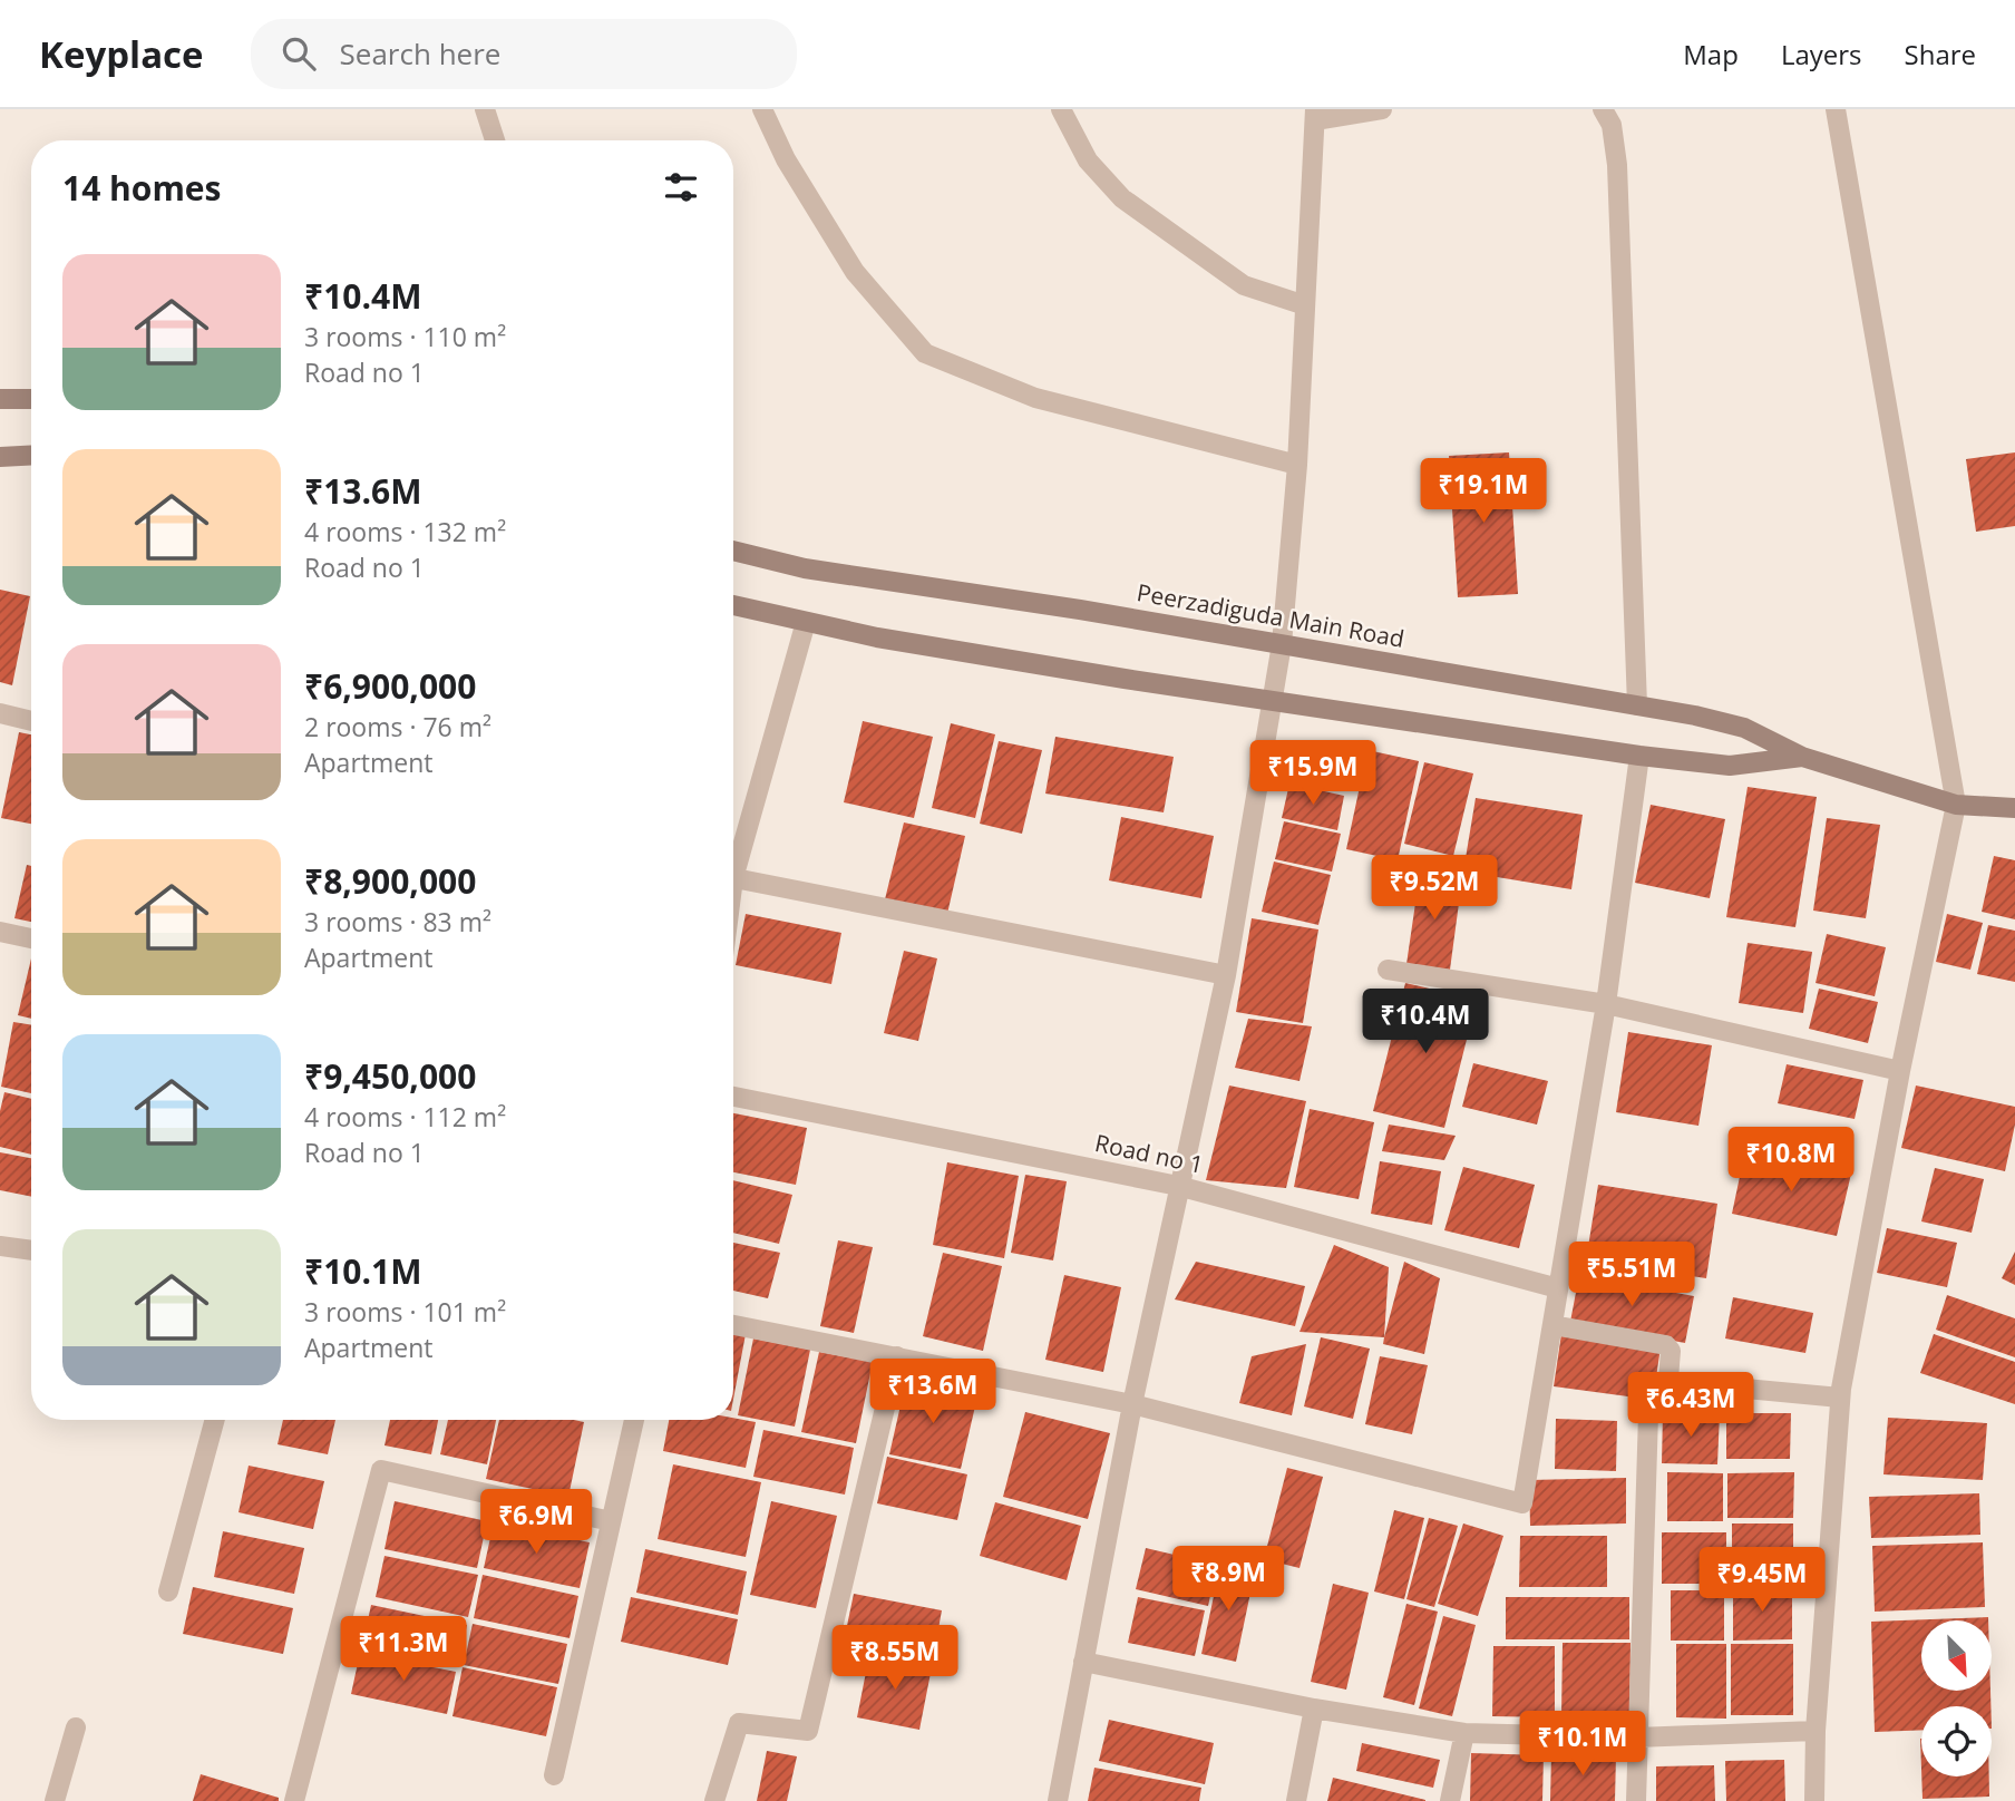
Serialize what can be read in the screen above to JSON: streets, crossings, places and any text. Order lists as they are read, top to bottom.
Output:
{
  "streets": {
    "street": ["Peerzadiguda Main Road", "Road no 1"]
  },
  "north": "bottom right",
  "page": {
    "header": "Keyplace",
    "search": "Search here",
    "nav": ["Map", "Layers", "Share"],
    "heading": "14 homes",
    "list": [
      {
        "name": "₹10.4M",
        "note": "3 rooms · 110 m² · Road no 1"
      },
      {
        "name": "₹13.6M",
        "note": "4 rooms · 132 m² · Road no 1"
      },
      {
        "name": "₹6,900,000",
        "note": "2 rooms · 76 m² · Apartment"
      },
      {
        "name": "₹8,900,000",
        "note": "3 rooms · 83 m² · Apartment"
      },
      {
        "name": "₹9,450,000",
        "note": "4 rooms · 112 m² · Road no 1"
      },
      {
        "name": "₹10.1M",
        "note": "3 rooms · 101 m² · Apartment"
      }
    ],
    "price": [
      "₹19.1M",
      "₹15.9M",
      "₹9.52M",
      "₹10.4M",
      "₹10.8M",
      "₹5.51M",
      "₹13.6M",
      "₹6.43M",
      "₹6.9M",
      "₹8.9M",
      "₹9.45M",
      "₹11.3M",
      "₹8.55M",
      "₹10.1M"
    ]
  }
}
